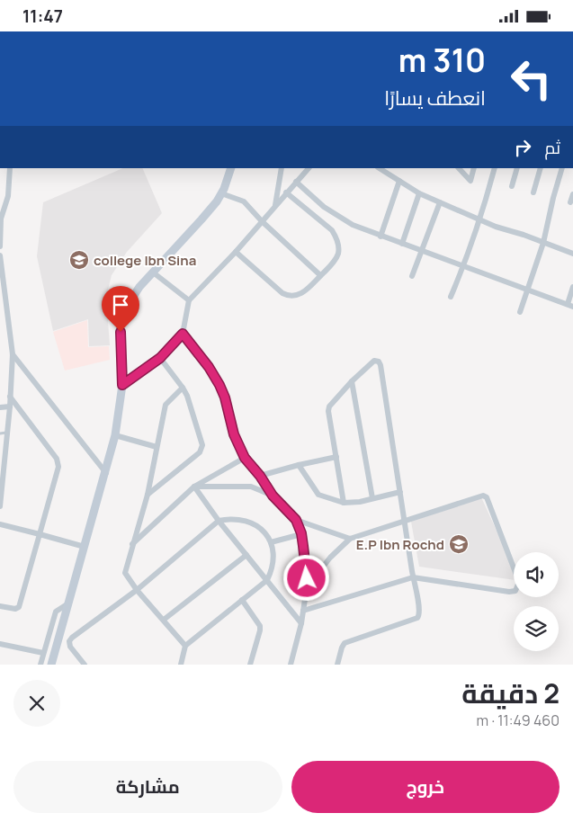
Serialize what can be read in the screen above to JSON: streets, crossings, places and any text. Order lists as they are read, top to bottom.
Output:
{
  "places": {
    "school or university": ["college Ibn Sina", "E.P Ibn Rochd"]
  },
  "page": {
    "status": "11:47",
    "turn": ["310 m", "انعطف يسارًا"],
    "then": "ثم",
    "heading": ["2 دقيقة", "460 m · 11:49"],
    "buttons": ["خروج", "مشاركة"]
  }
}
